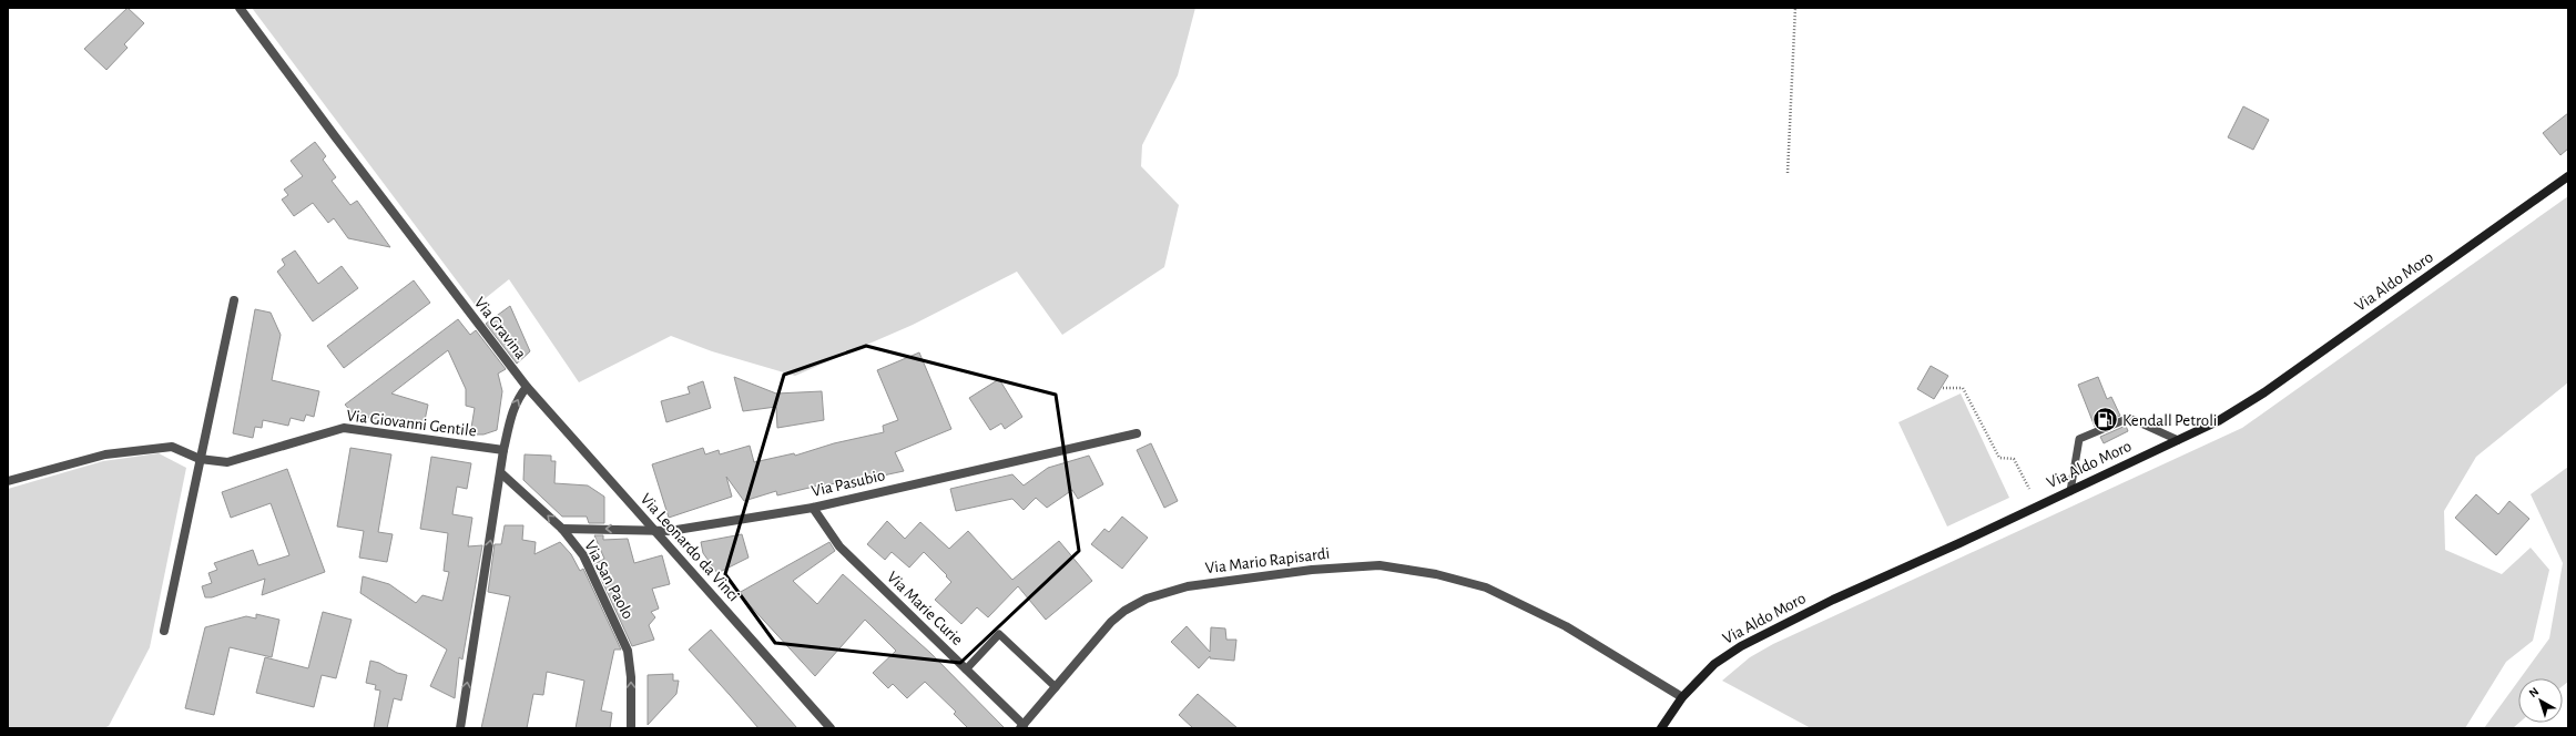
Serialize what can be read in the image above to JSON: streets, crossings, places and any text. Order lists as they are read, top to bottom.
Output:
{
  "streets": {
    "main road": ["Via Aldo Moro"],
    "street": [
      "Via Gravina",
      "Via Giovanni Gentile",
      "Via Pasubio",
      "Via Leonardo da Vinci",
      "Via Mario Rapisardi",
      "Via San Paolo",
      "Via Marie Curie"
    ]
  },
  "crossings": [
    ["Via Aldo Moro", "Via Mario Rapisardi"],
    ["Via Gravina", "Via Leonardo da Vinci"],
    ["Via Pasubio", "Via Leonardo da Vinci"],
    ["Via Pasubio", "Via San Paolo"],
    ["Via Pasubio", "Via Marie Curie"],
    ["Via Mario Rapisardi", "Via Marie Curie"]
  ],
  "one_way": ["Via San Paolo"],
  "places": {
    "fuel station": ["Kendall Petroli"]
  },
  "north": "top left"
}
